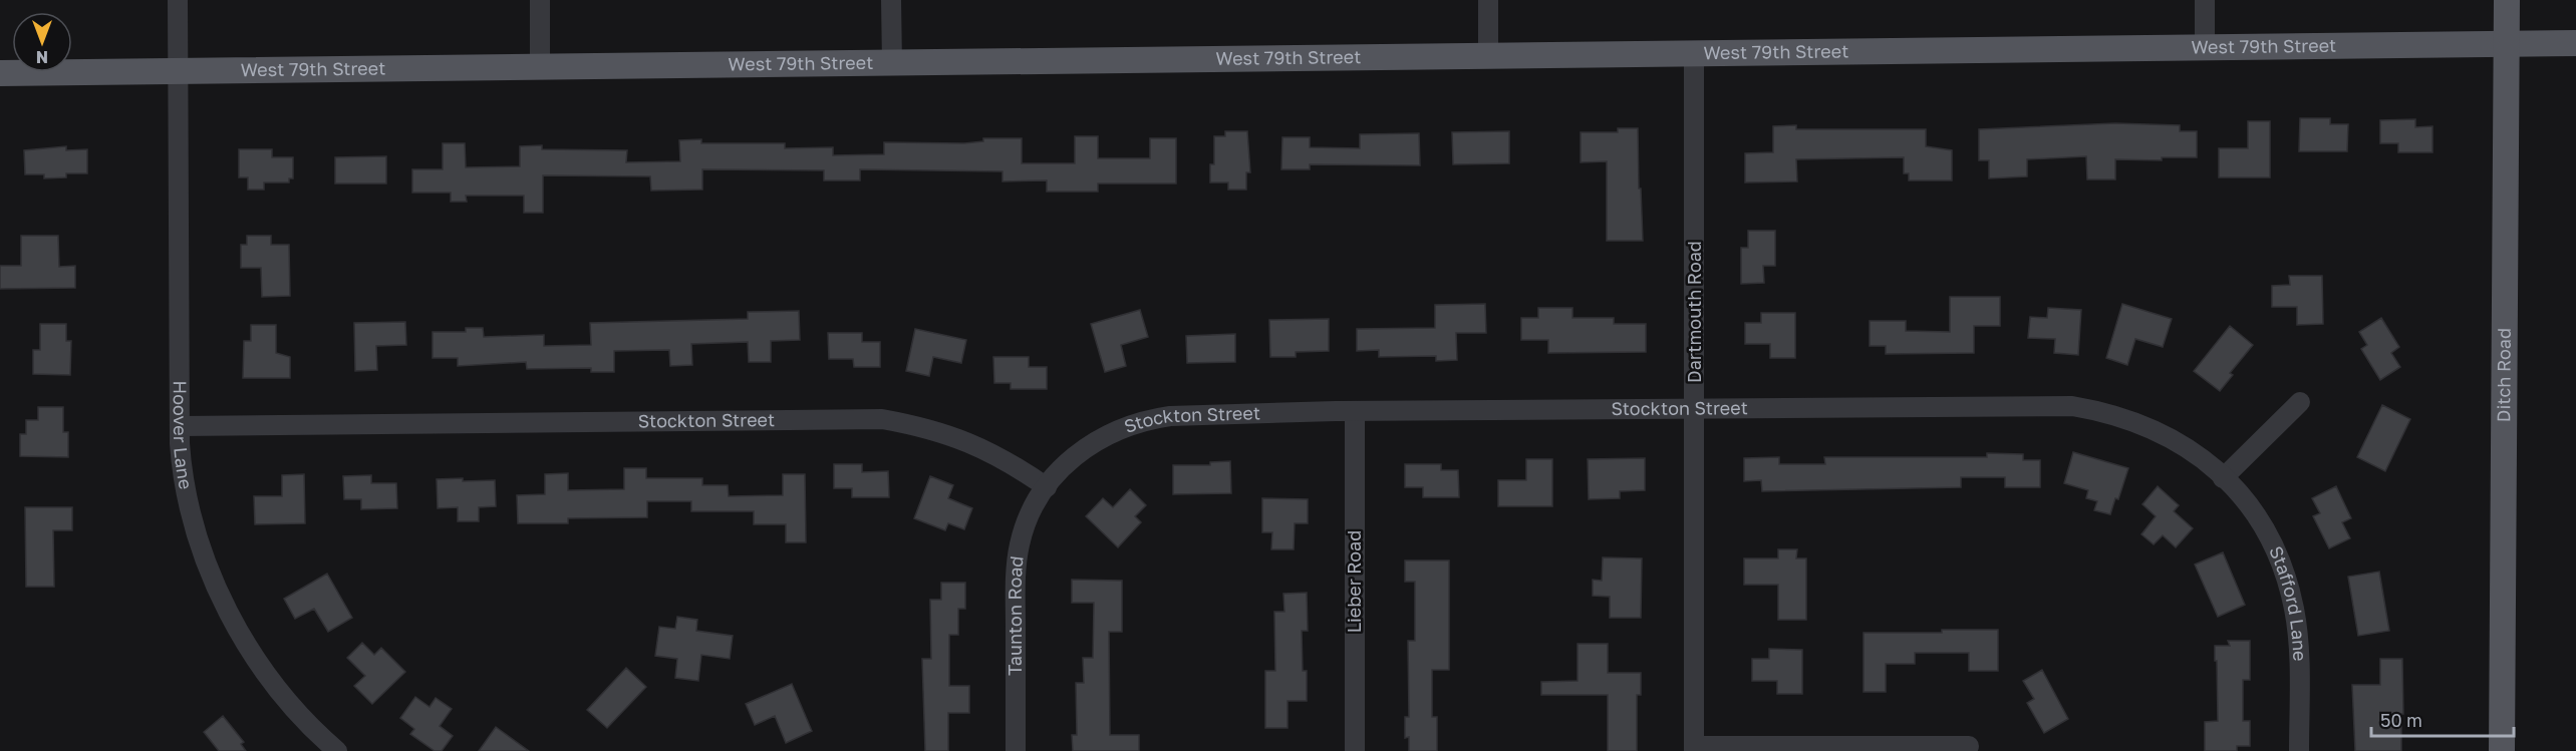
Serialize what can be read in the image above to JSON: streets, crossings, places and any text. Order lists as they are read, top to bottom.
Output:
{
  "streets": {
    "main road": ["West 79th Street", "Ditch Road"],
    "street": [
      "Dartmouth Road",
      "Stockton Street",
      "Hoover Lane",
      "Lieber Road",
      "Stafford Lane",
      "Taunton Road"
    ]
  },
  "crossings": [
    ["West 79th Street", "Dartmouth Road"],
    ["West 79th Street", "Ditch Road"],
    ["West 79th Street", "Hoover Lane"],
    ["Dartmouth Road", "Stockton Street"],
    ["Stockton Street", "Hoover Lane"],
    ["Stockton Street", "Lieber Road"],
    ["Stockton Street", "Stafford Lane"],
    ["Stockton Street", "Taunton Road"]
  ],
  "scale_bar": "50 m",
  "north": "bottom"
}
